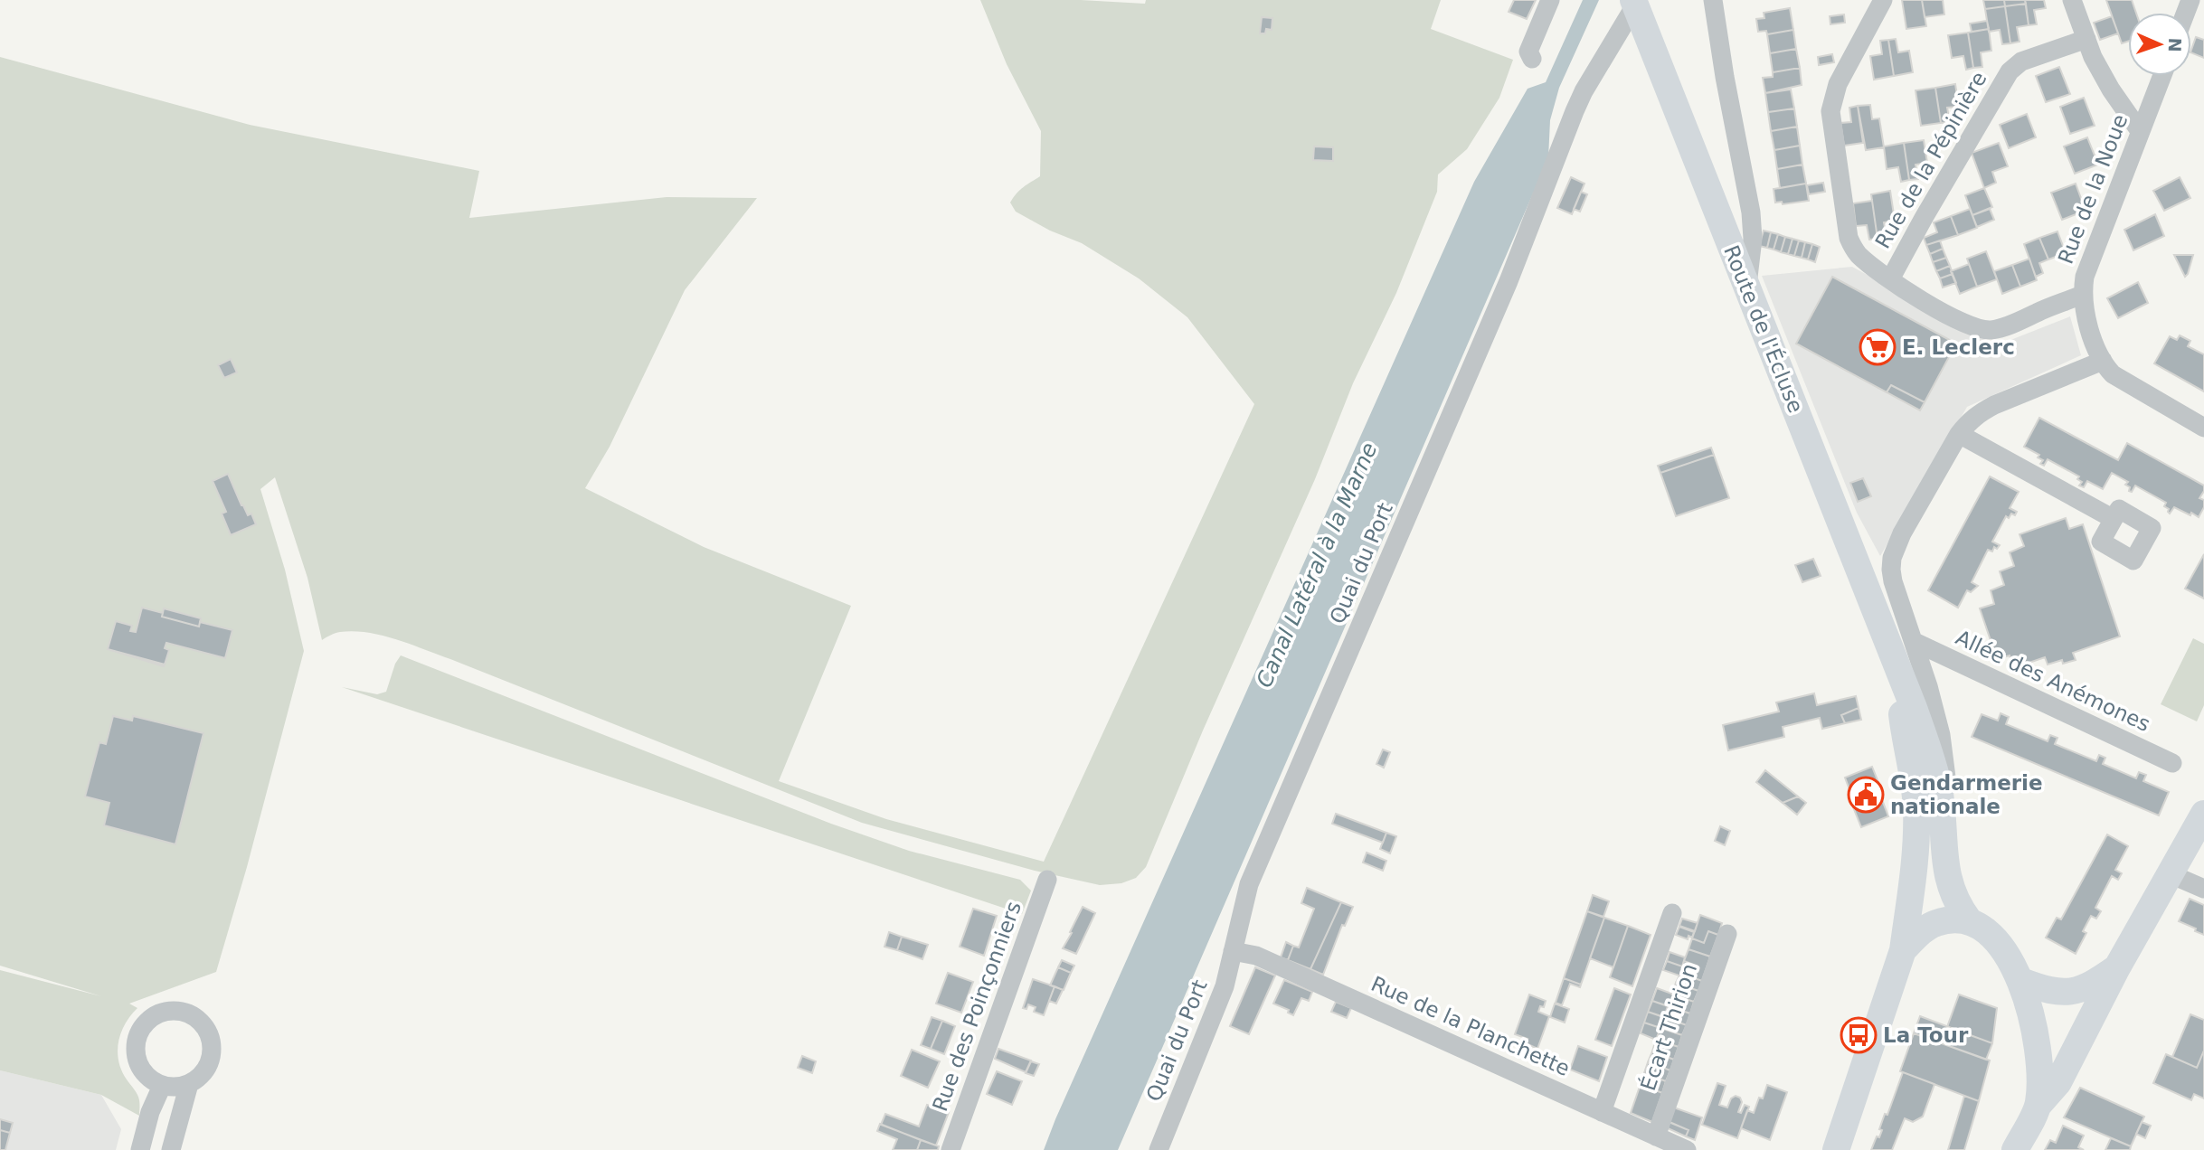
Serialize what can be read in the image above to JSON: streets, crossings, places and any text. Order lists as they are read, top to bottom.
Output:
{
  "streets": {
    "main road": ["Route de l'Écluse"],
    "street": [
      "Rue de la Pépinière",
      "Rue de la Noue",
      "Quai du Port",
      "Allée des Anémones",
      "Rue des Poinçonniers",
      "Rue de la Planchette",
      "Écart Thirion"
    ]
  },
  "crossings": [
    ["Route de l'Écluse", "Quai du Port"],
    ["Route de l'Écluse", "Allée des Anémones"],
    ["Quai du Port", "Rue de la Planchette"],
    ["Rue de la Planchette", "Écart Thirion"]
  ],
  "water": ["Canal Latéral à la Marne"],
  "places": {
    "supermarket": ["E. Leclerc"],
    "public building": ["Gendarmerie nationale"],
    "bus stop": ["La Tour"]
  },
  "north": "right"
}
